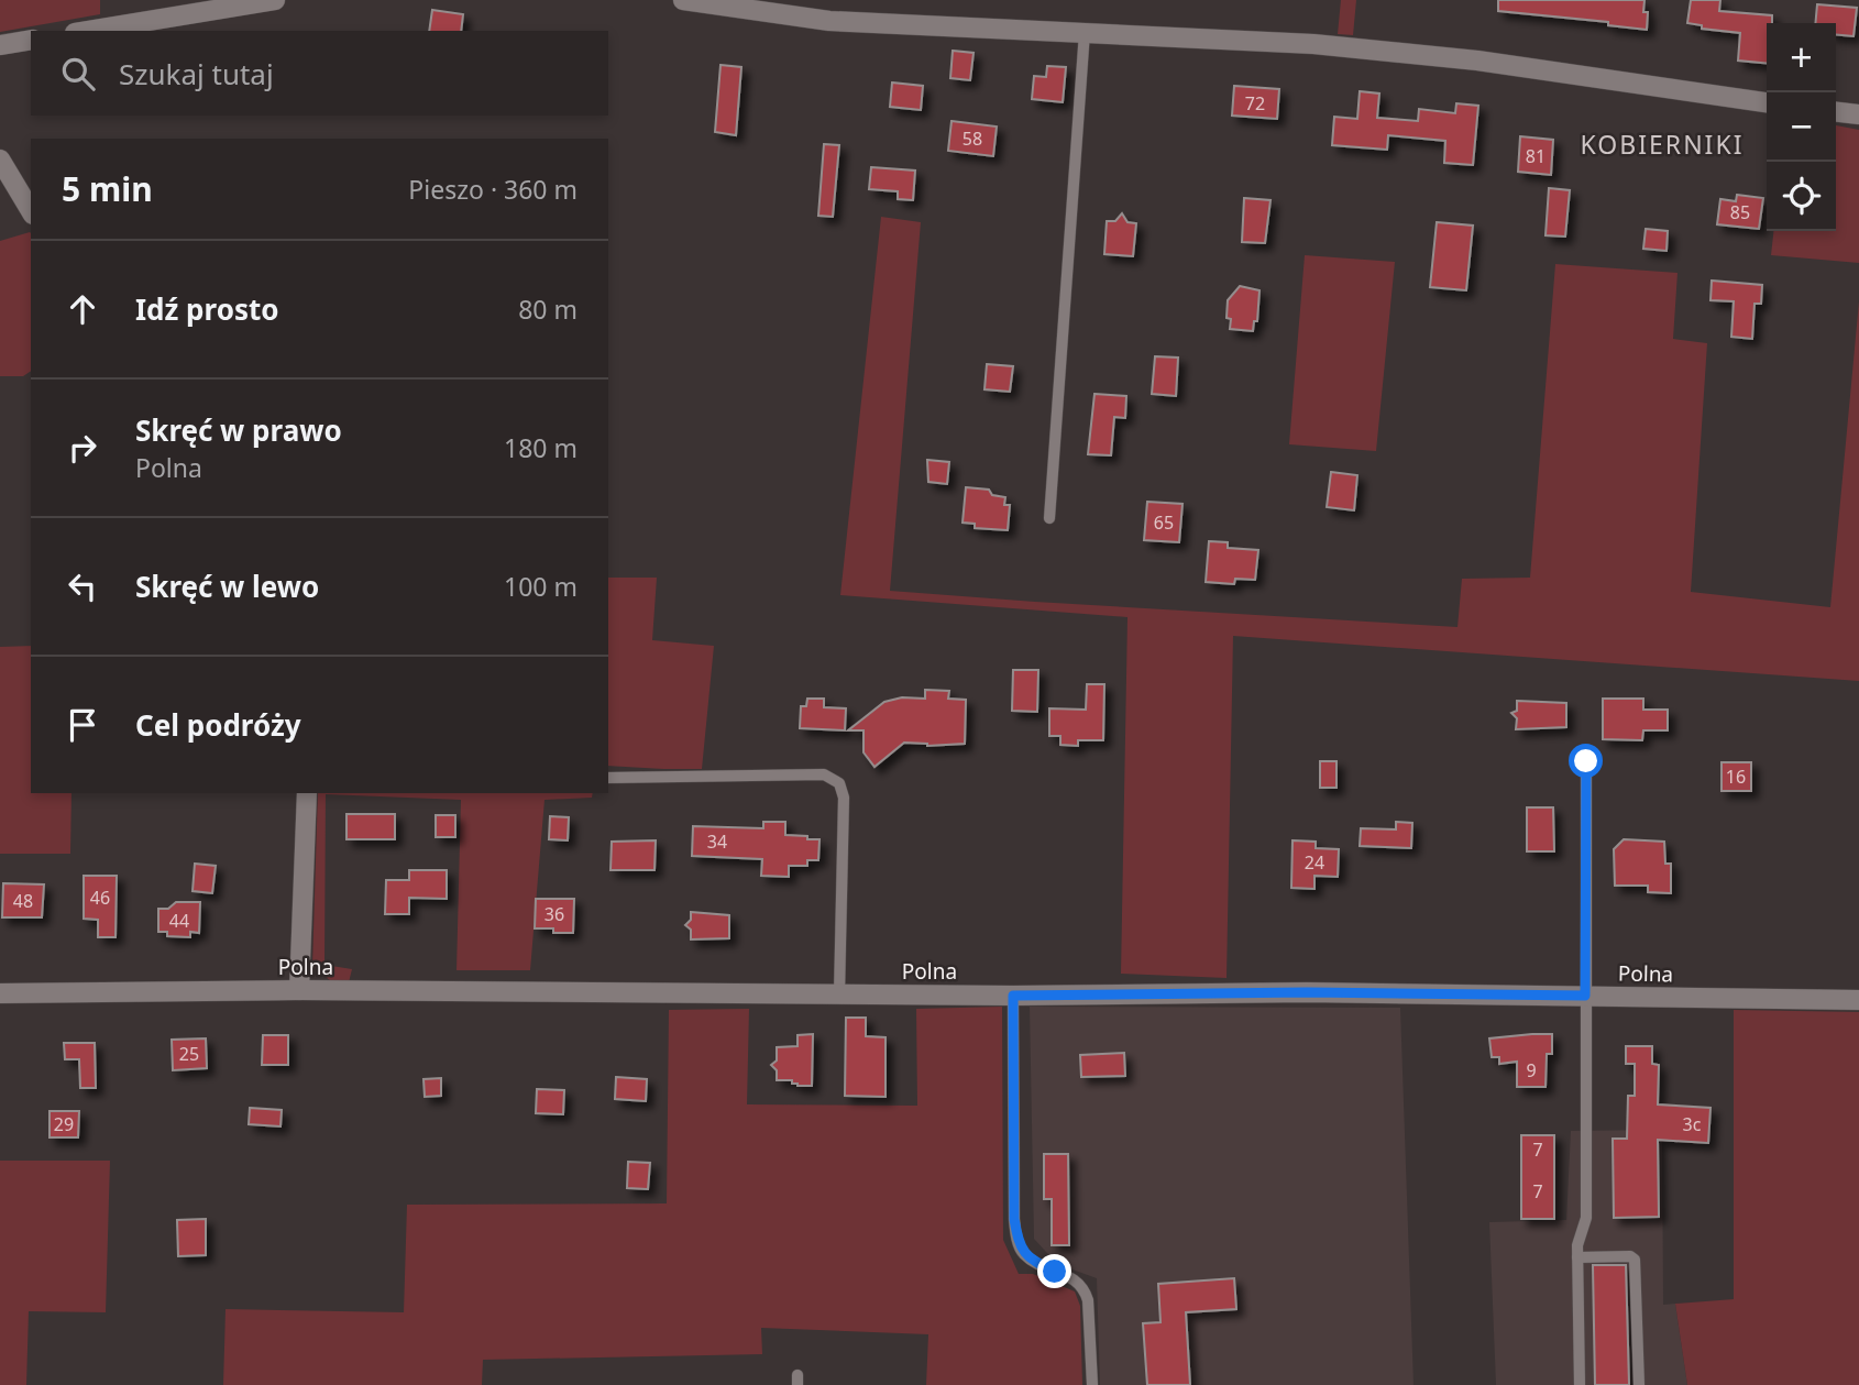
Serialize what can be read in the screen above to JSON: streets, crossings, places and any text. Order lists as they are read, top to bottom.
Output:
{
  "streets": {
    "street": ["Polna"]
  },
  "districts": ["KOBIERNIKI"],
  "house_numbers": [
    "72",
    "58",
    "81",
    "85",
    "65",
    "16",
    "34",
    "24",
    "46",
    "48",
    "36",
    "44",
    "25",
    "9",
    "29",
    "3c",
    "7",
    "7"
  ],
  "page": {
    "map_buttons": ["+", "−"],
    "search": "Szukaj tutaj",
    "heading": ["5 min", "Pieszo · 360 m"],
    "list": [
      ["Idź prosto", "80 m"],
      ["Skręć w prawo", "Polna", "180 m"],
      ["Skręć w lewo", "100 m"],
      "Cel podróży"
    ]
  }
}
